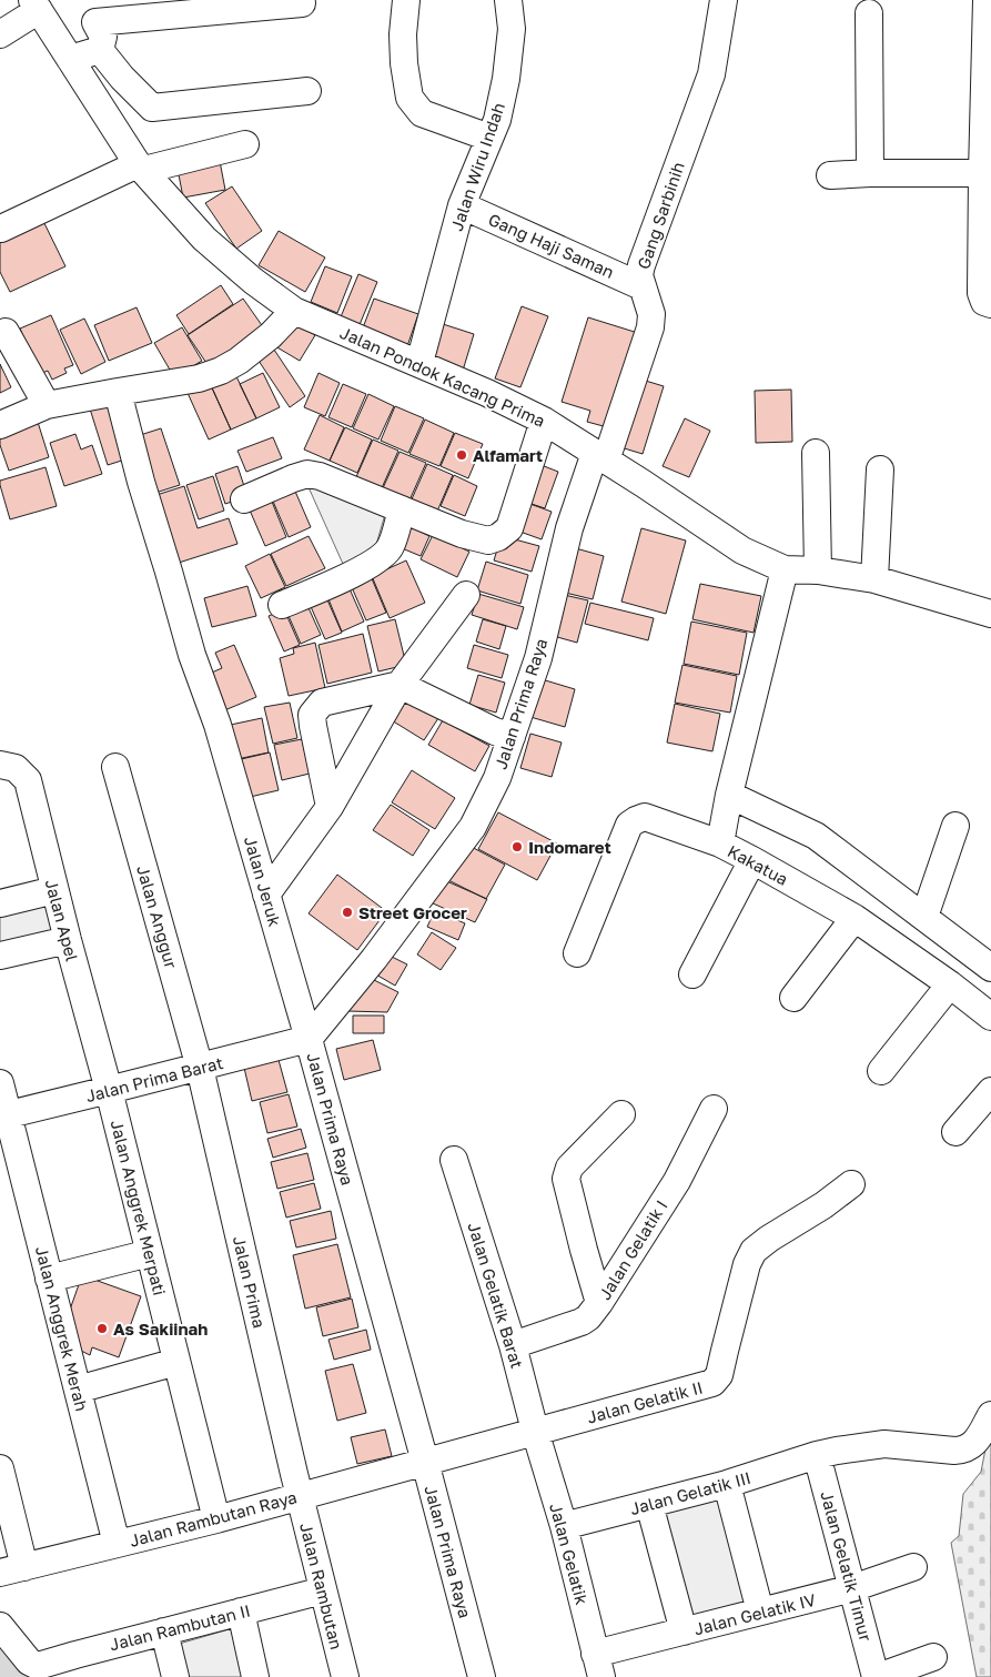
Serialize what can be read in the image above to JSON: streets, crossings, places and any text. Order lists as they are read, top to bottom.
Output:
{
  "streets": {
    "street": [
      "Jalan Wiru Indah",
      "Gang Sarbinih",
      "Gang Haji Saman",
      "Jalan Pondok Kacang Prima",
      "Jalan Prima Raya",
      "Kakatua",
      "Jalan Jeruk",
      "Jalan Anggur",
      "Jalan Apel",
      "Jalan Prima Barat",
      "Jalan Anggrek Merpati",
      "Jalan Gelatik I",
      "Jalan Prima",
      "Jalan Gelatik Barat",
      "Jalan Anggrek Merah",
      "Jalan Gelatik II",
      "Jalan Gelatik III",
      "Jalan Rambutan Raya",
      "Jalan Gelatik",
      "Jalan Gelatik Timur",
      "Jalan Rambutan",
      "Jalan Gelatik IV",
      "Jalan Rambutan II"
    ]
  },
  "crossings": [
    ["Jalan Wiru Indah", "Gang Haji Saman"],
    ["Jalan Wiru Indah", "Jalan Pondok Kacang Prima"],
    ["Gang Sarbinih", "Gang Haji Saman"],
    ["Gang Sarbinih", "Jalan Pondok Kacang Prima"],
    ["Gang Sarbinih", "Jalan Prima Raya"],
    ["Jalan Pondok Kacang Prima", "Jalan Prima Raya"],
    ["Jalan Prima Raya", "Jalan Jeruk"],
    ["Jalan Prima Raya", "Jalan Prima Barat"],
    ["Jalan Prima Raya", "Jalan Gelatik II"],
    ["Jalan Prima Raya", "Jalan Rambutan Raya"],
    ["Jalan Jeruk", "Jalan Prima Barat"],
    ["Jalan Anggur", "Jalan Prima Barat"],
    ["Jalan Anggur", "Jalan Prima"],
    ["Jalan Apel", "Jalan Prima Barat"],
    ["Jalan Apel", "Jalan Anggrek Merpati"],
    ["Jalan Prima Barat", "Jalan Anggrek Merpati"],
    ["Jalan Prima Barat", "Jalan Prima"],
    ["Jalan Prima Barat", "Jalan Anggrek Merah"],
    ["Jalan Anggrek Merpati", "Jalan Rambutan Raya"],
    ["Jalan Gelatik I", "Jalan Gelatik Barat"],
    ["Jalan Prima", "Jalan Rambutan Raya"],
    ["Jalan Prima", "Jalan Rambutan"],
    ["Jalan Gelatik Barat", "Jalan Gelatik II"],
    ["Jalan Gelatik Barat", "Jalan Gelatik"],
    ["Jalan Anggrek Merah", "Jalan Rambutan Raya"],
    ["Jalan Gelatik II", "Jalan Rambutan Raya"],
    ["Jalan Gelatik II", "Jalan Gelatik"],
    ["Jalan Gelatik III", "Jalan Gelatik"],
    ["Jalan Gelatik III", "Jalan Gelatik Timur"],
    ["Jalan Rambutan Raya", "Jalan Rambutan"],
    ["Jalan Gelatik", "Jalan Gelatik IV"],
    ["Jalan Gelatik Timur", "Jalan Gelatik IV"],
    ["Jalan Rambutan", "Jalan Rambutan II"]
  ],
  "places": [
    "Alfamart",
    "Indomaret",
    "Street Grocer",
    "As Sakiinah"
  ]
}
